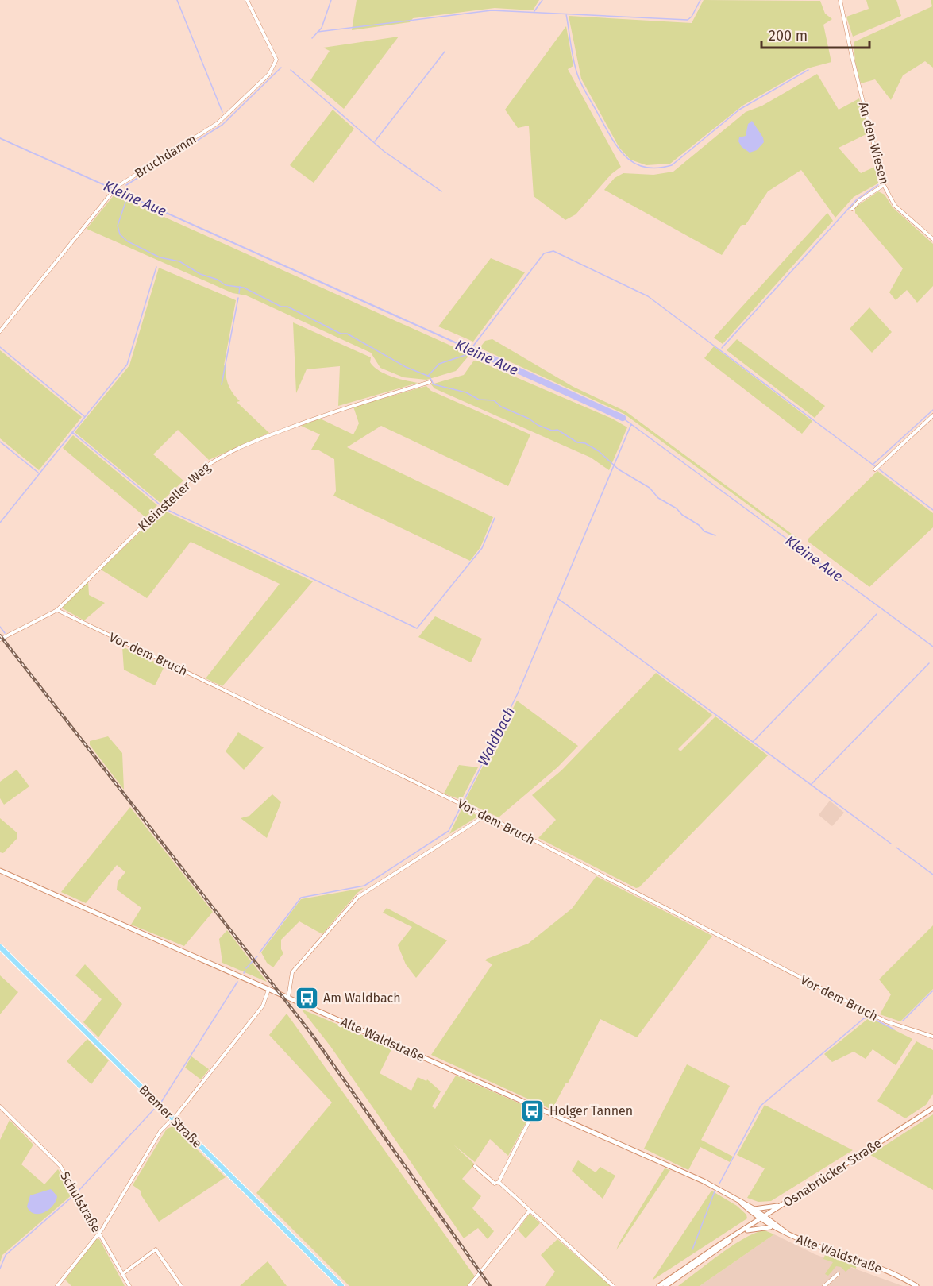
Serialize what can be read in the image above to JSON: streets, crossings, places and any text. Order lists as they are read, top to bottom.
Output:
{
  "streets": {
    "main road": ["Bremer Straße"],
    "street": [
      "An den Wiesen",
      "Bruchdamm",
      "Kleinsteller Weg",
      "Vor dem Bruch",
      "Alte Waldstraße",
      "Osnabrücker Straße",
      "Schulstraße"
    ]
  },
  "crossings": [
    ["Kleinsteller Weg", "Vor dem Bruch"],
    ["Alte Waldstraße", "Osnabrücker Straße"]
  ],
  "water": ["Kleine Aue", "Waldbach"],
  "places": {
    "bus stop": ["Am Waldbach", "Holger Tannen"]
  },
  "scale_bar": "200 m"
}
